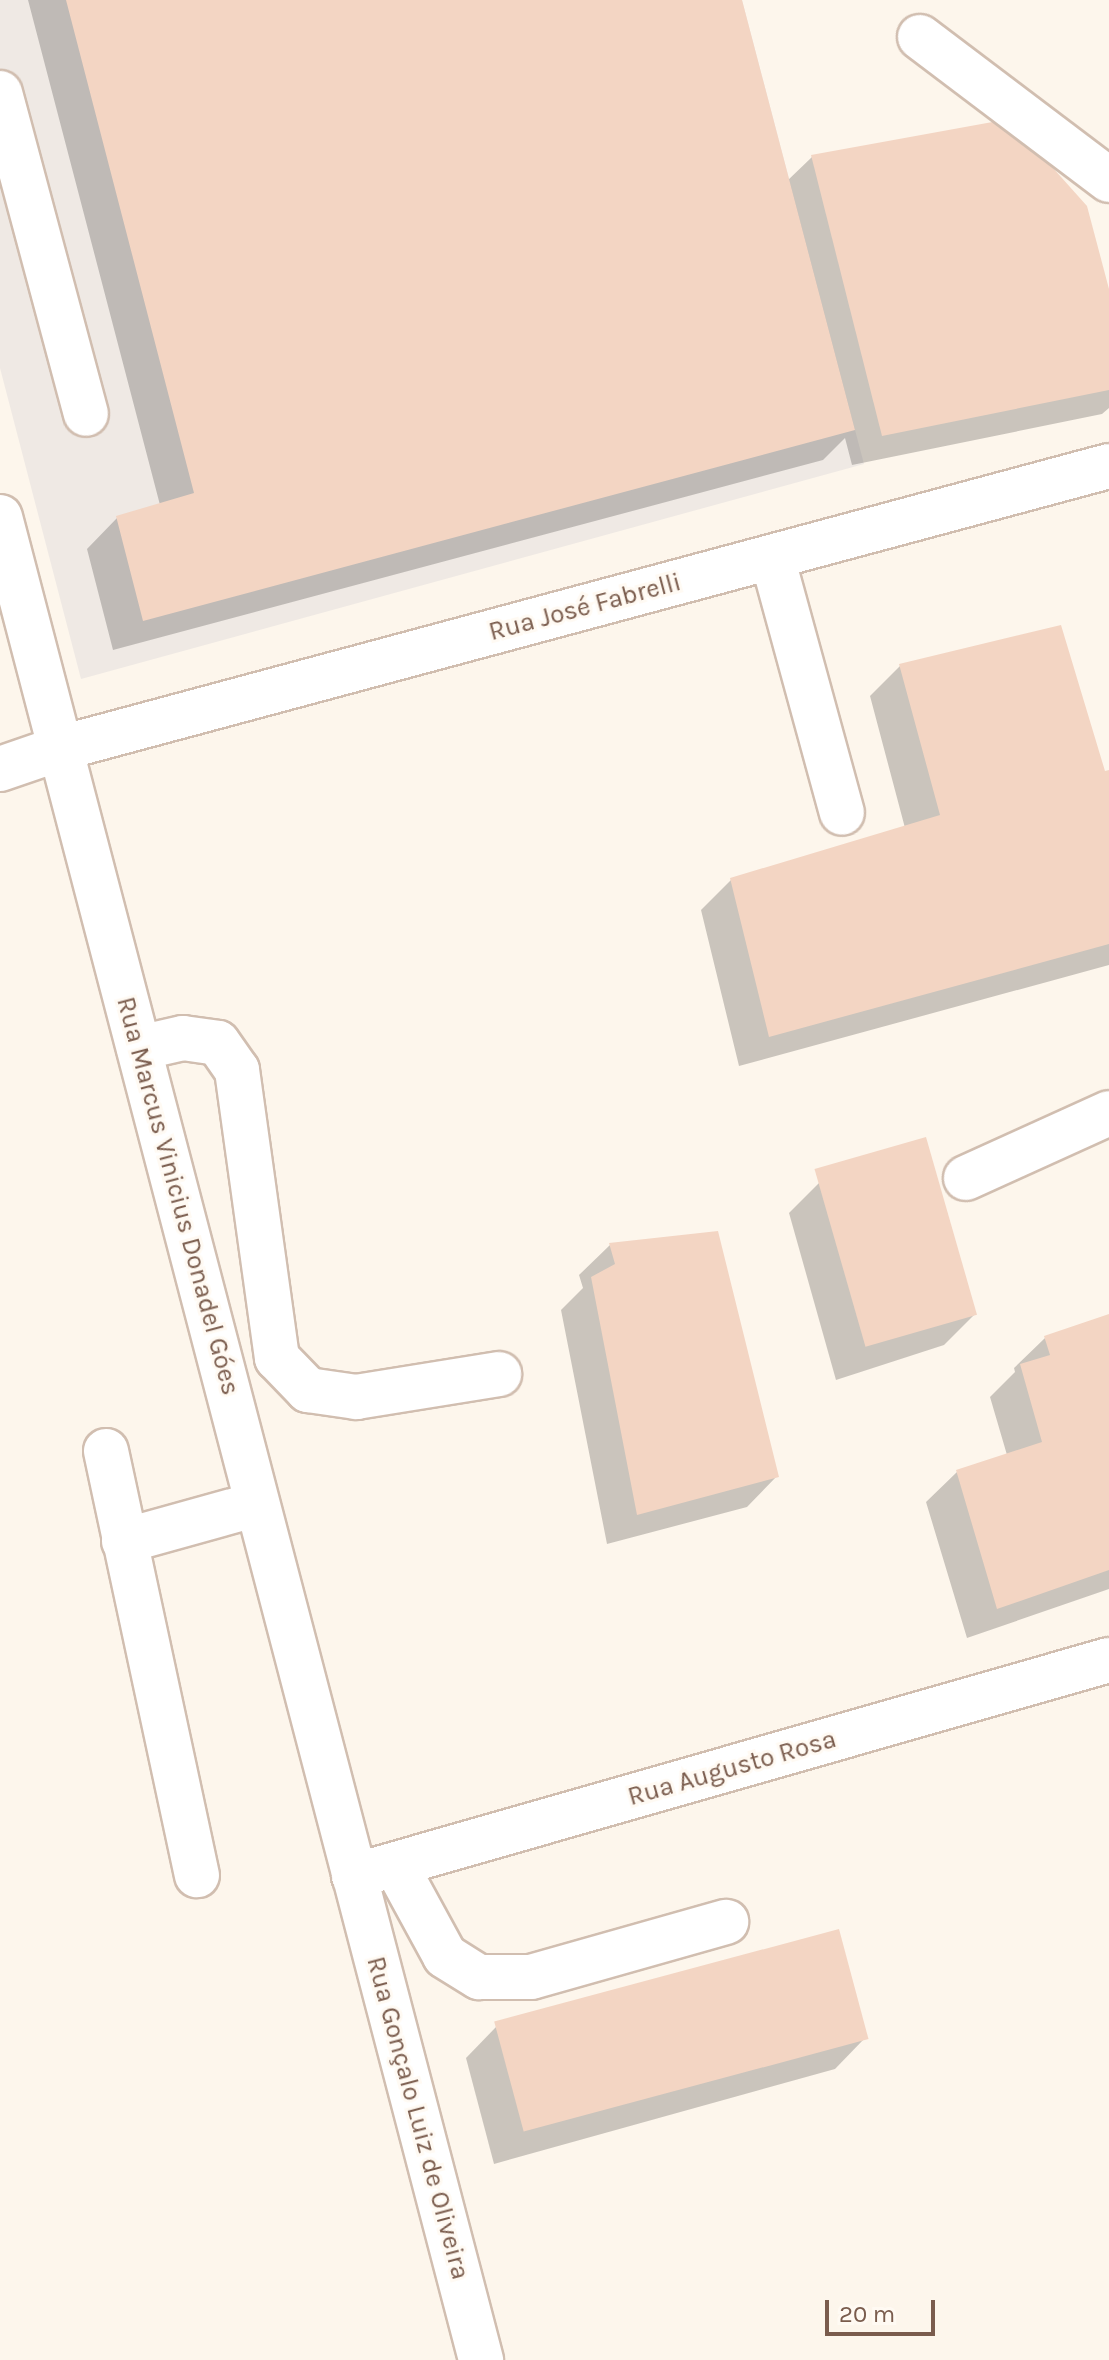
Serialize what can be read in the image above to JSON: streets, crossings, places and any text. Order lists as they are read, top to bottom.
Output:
{
  "streets": {
    "street": [
      "Rua José Fabrelli",
      "Rua Marcus Vinicius Donadel Góes",
      "Rua Augusto Rosa",
      "Rua Gonçalo Luiz de Oliveira"
    ]
  },
  "crossings": [
    ["Rua José Fabrelli", "Rua Marcus Vinicius Donadel Góes"],
    ["Rua Marcus Vinicius Donadel Góes", "Rua Augusto Rosa"],
    ["Rua Marcus Vinicius Donadel Góes", "Rua Gonçalo Luiz de Oliveira"],
    ["Rua Augusto Rosa", "Rua Gonçalo Luiz de Oliveira"]
  ],
  "scale_bar": "20 m"
}
